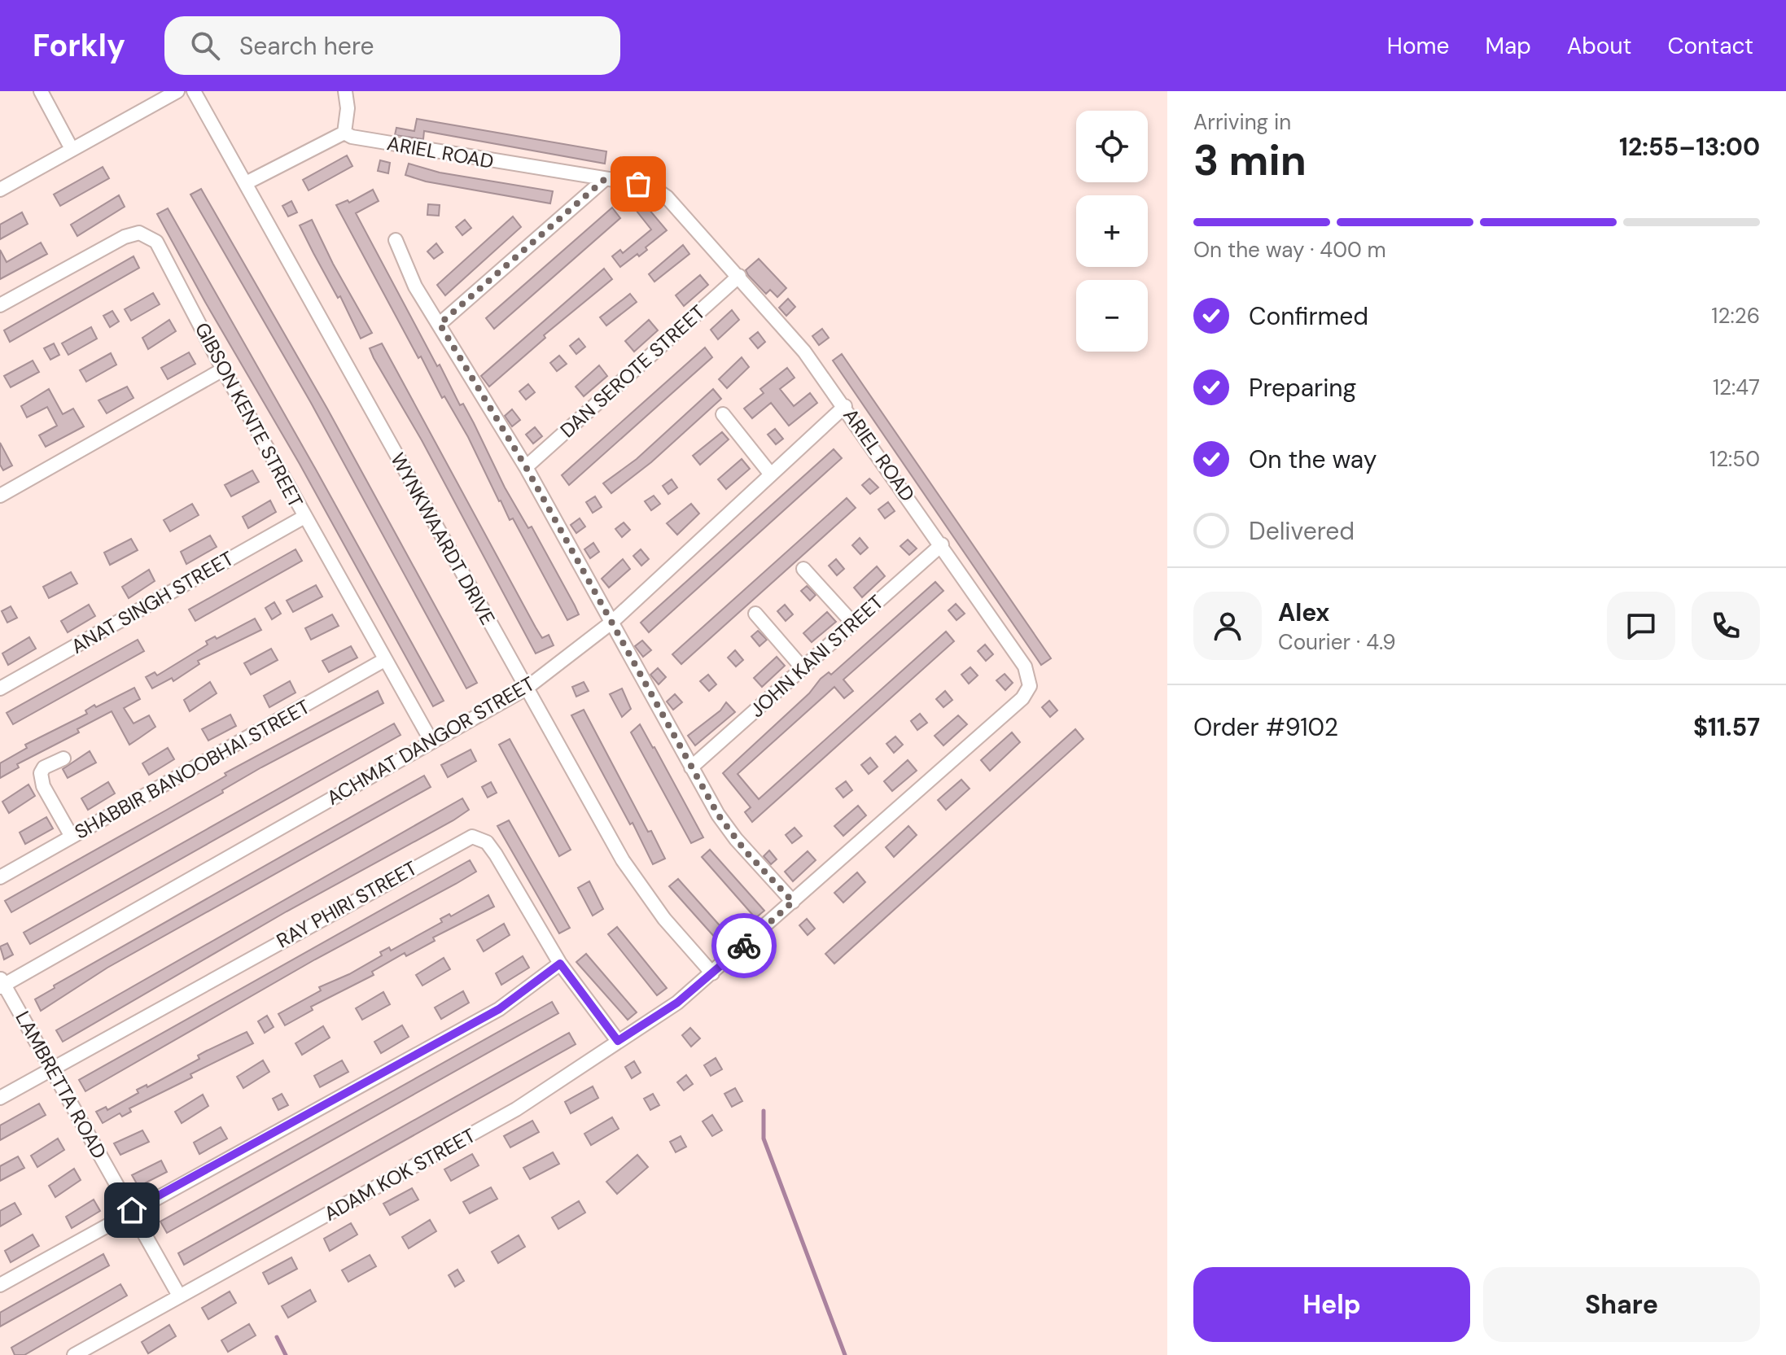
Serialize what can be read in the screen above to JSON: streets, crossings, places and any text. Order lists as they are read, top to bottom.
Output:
{
  "streets": {
    "street": [
      "ARIEL ROAD",
      "DAN SEROTE STREET",
      "GIBSON KENTE STREET",
      "WYNKWAARDT DRIVE",
      "ANAT SINGH STREET",
      "JOHN KANI STREET",
      "ACHMAT DANGOR STREET",
      "SHABBIR BANOOBHAI STREET",
      "RAY PHIRI STREET",
      "LAMBRETTA ROAD",
      "ADAM KOK STREET"
    ]
  },
  "crossings": [
    ["ARIEL ROAD", "DAN SEROTE STREET"],
    ["ARIEL ROAD", "WYNKWAARDT DRIVE"],
    ["ARIEL ROAD", "JOHN KANI STREET"],
    ["ARIEL ROAD", "ACHMAT DANGOR STREET"],
    ["ARIEL ROAD", "ADAM KOK STREET"],
    ["GIBSON KENTE STREET", "ANAT SINGH STREET"],
    ["GIBSON KENTE STREET", "ACHMAT DANGOR STREET"],
    ["GIBSON KENTE STREET", "SHABBIR BANOOBHAI STREET"],
    ["WYNKWAARDT DRIVE", "ACHMAT DANGOR STREET"],
    ["WYNKWAARDT DRIVE", "ADAM KOK STREET"],
    ["ACHMAT DANGOR STREET", "LAMBRETTA ROAD"],
    ["RAY PHIRI STREET", "LAMBRETTA ROAD"],
    ["RAY PHIRI STREET", "ADAM KOK STREET"],
    ["LAMBRETTA ROAD", "ADAM KOK STREET"]
  ],
  "page": {
    "header": "Forkly",
    "search": "Search here",
    "nav": [
      "Home",
      "Map",
      "About",
      "Contact"
    ],
    "heading": ["3 min", "Arriving in", "12:55–13:00"],
    "panel": [
      "Alex",
      "Courier · 4.9",
      "Order #9102",
      "$11.57"
    ],
    "map_buttons": ["+", "−"],
    "bar": "On the way · 400 m",
    "list": [
      ["Confirmed", "12:26"],
      ["Preparing", "12:47"],
      ["On the way", "12:50"],
      "Delivered"
    ],
    "buttons": ["Help", "Share"]
  }
}
